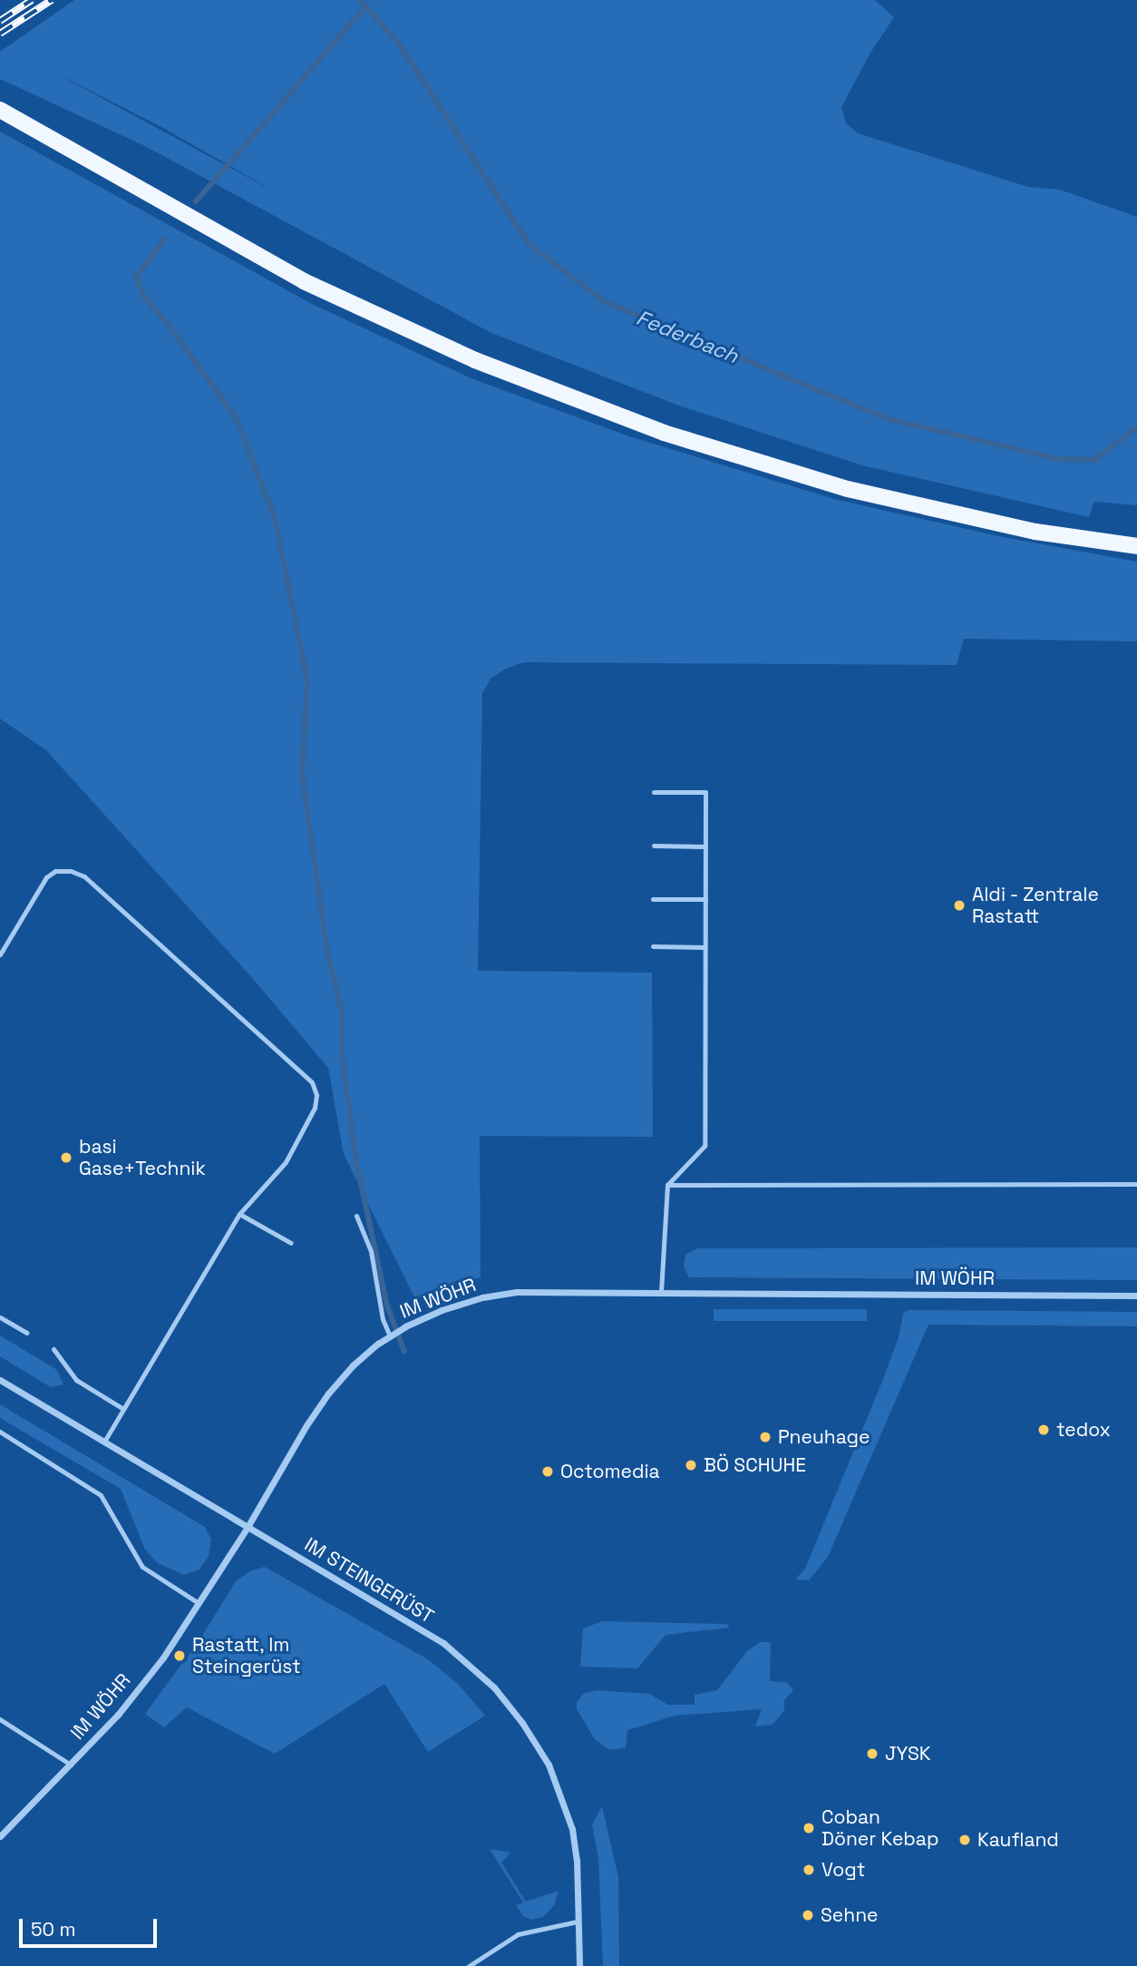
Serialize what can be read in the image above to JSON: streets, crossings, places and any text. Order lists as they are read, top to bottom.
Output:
{
  "streets": {
    "street": ["IM WÖHR", "IM STEINGERÜST"]
  },
  "crossings": [
    ["IM WÖHR", "IM STEINGERÜST"]
  ],
  "water": ["Federbach"],
  "places": [
    "Aldi - Zentrale Rastatt",
    "basi Gase+Technik",
    "tedox",
    "Pneuhage",
    "BÖ SCHUHE",
    "Octomedia",
    "Rastatt, Im Steingerüst",
    "JYSK",
    "Coban Döner Kebap",
    "Kaufland",
    "Vogt",
    "Sehne"
  ],
  "scale_bar": "50 m"
}
